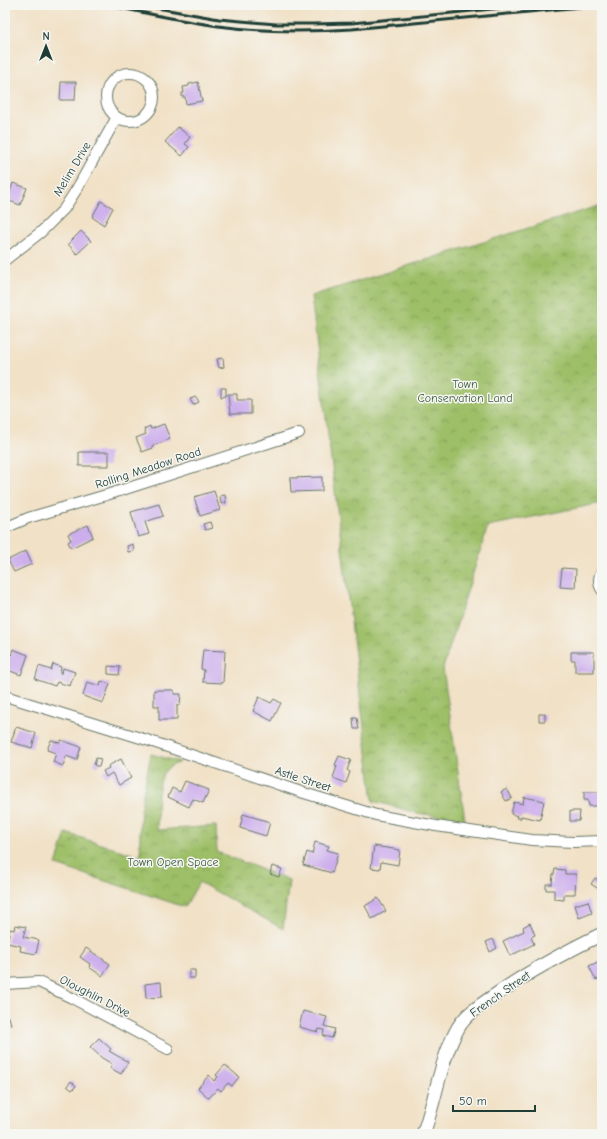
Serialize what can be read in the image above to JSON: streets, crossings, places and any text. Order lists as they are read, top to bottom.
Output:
{
  "streets": {
    "street": [
      "Melim Drive",
      "Rolling Meadow Road",
      "Astle Street",
      "French Street",
      "Oloughlin Drive"
    ]
  },
  "parks": ["Town Conservation Land", "Town Open Space"],
  "scale_bar": "50 m",
  "north": "top"
}
